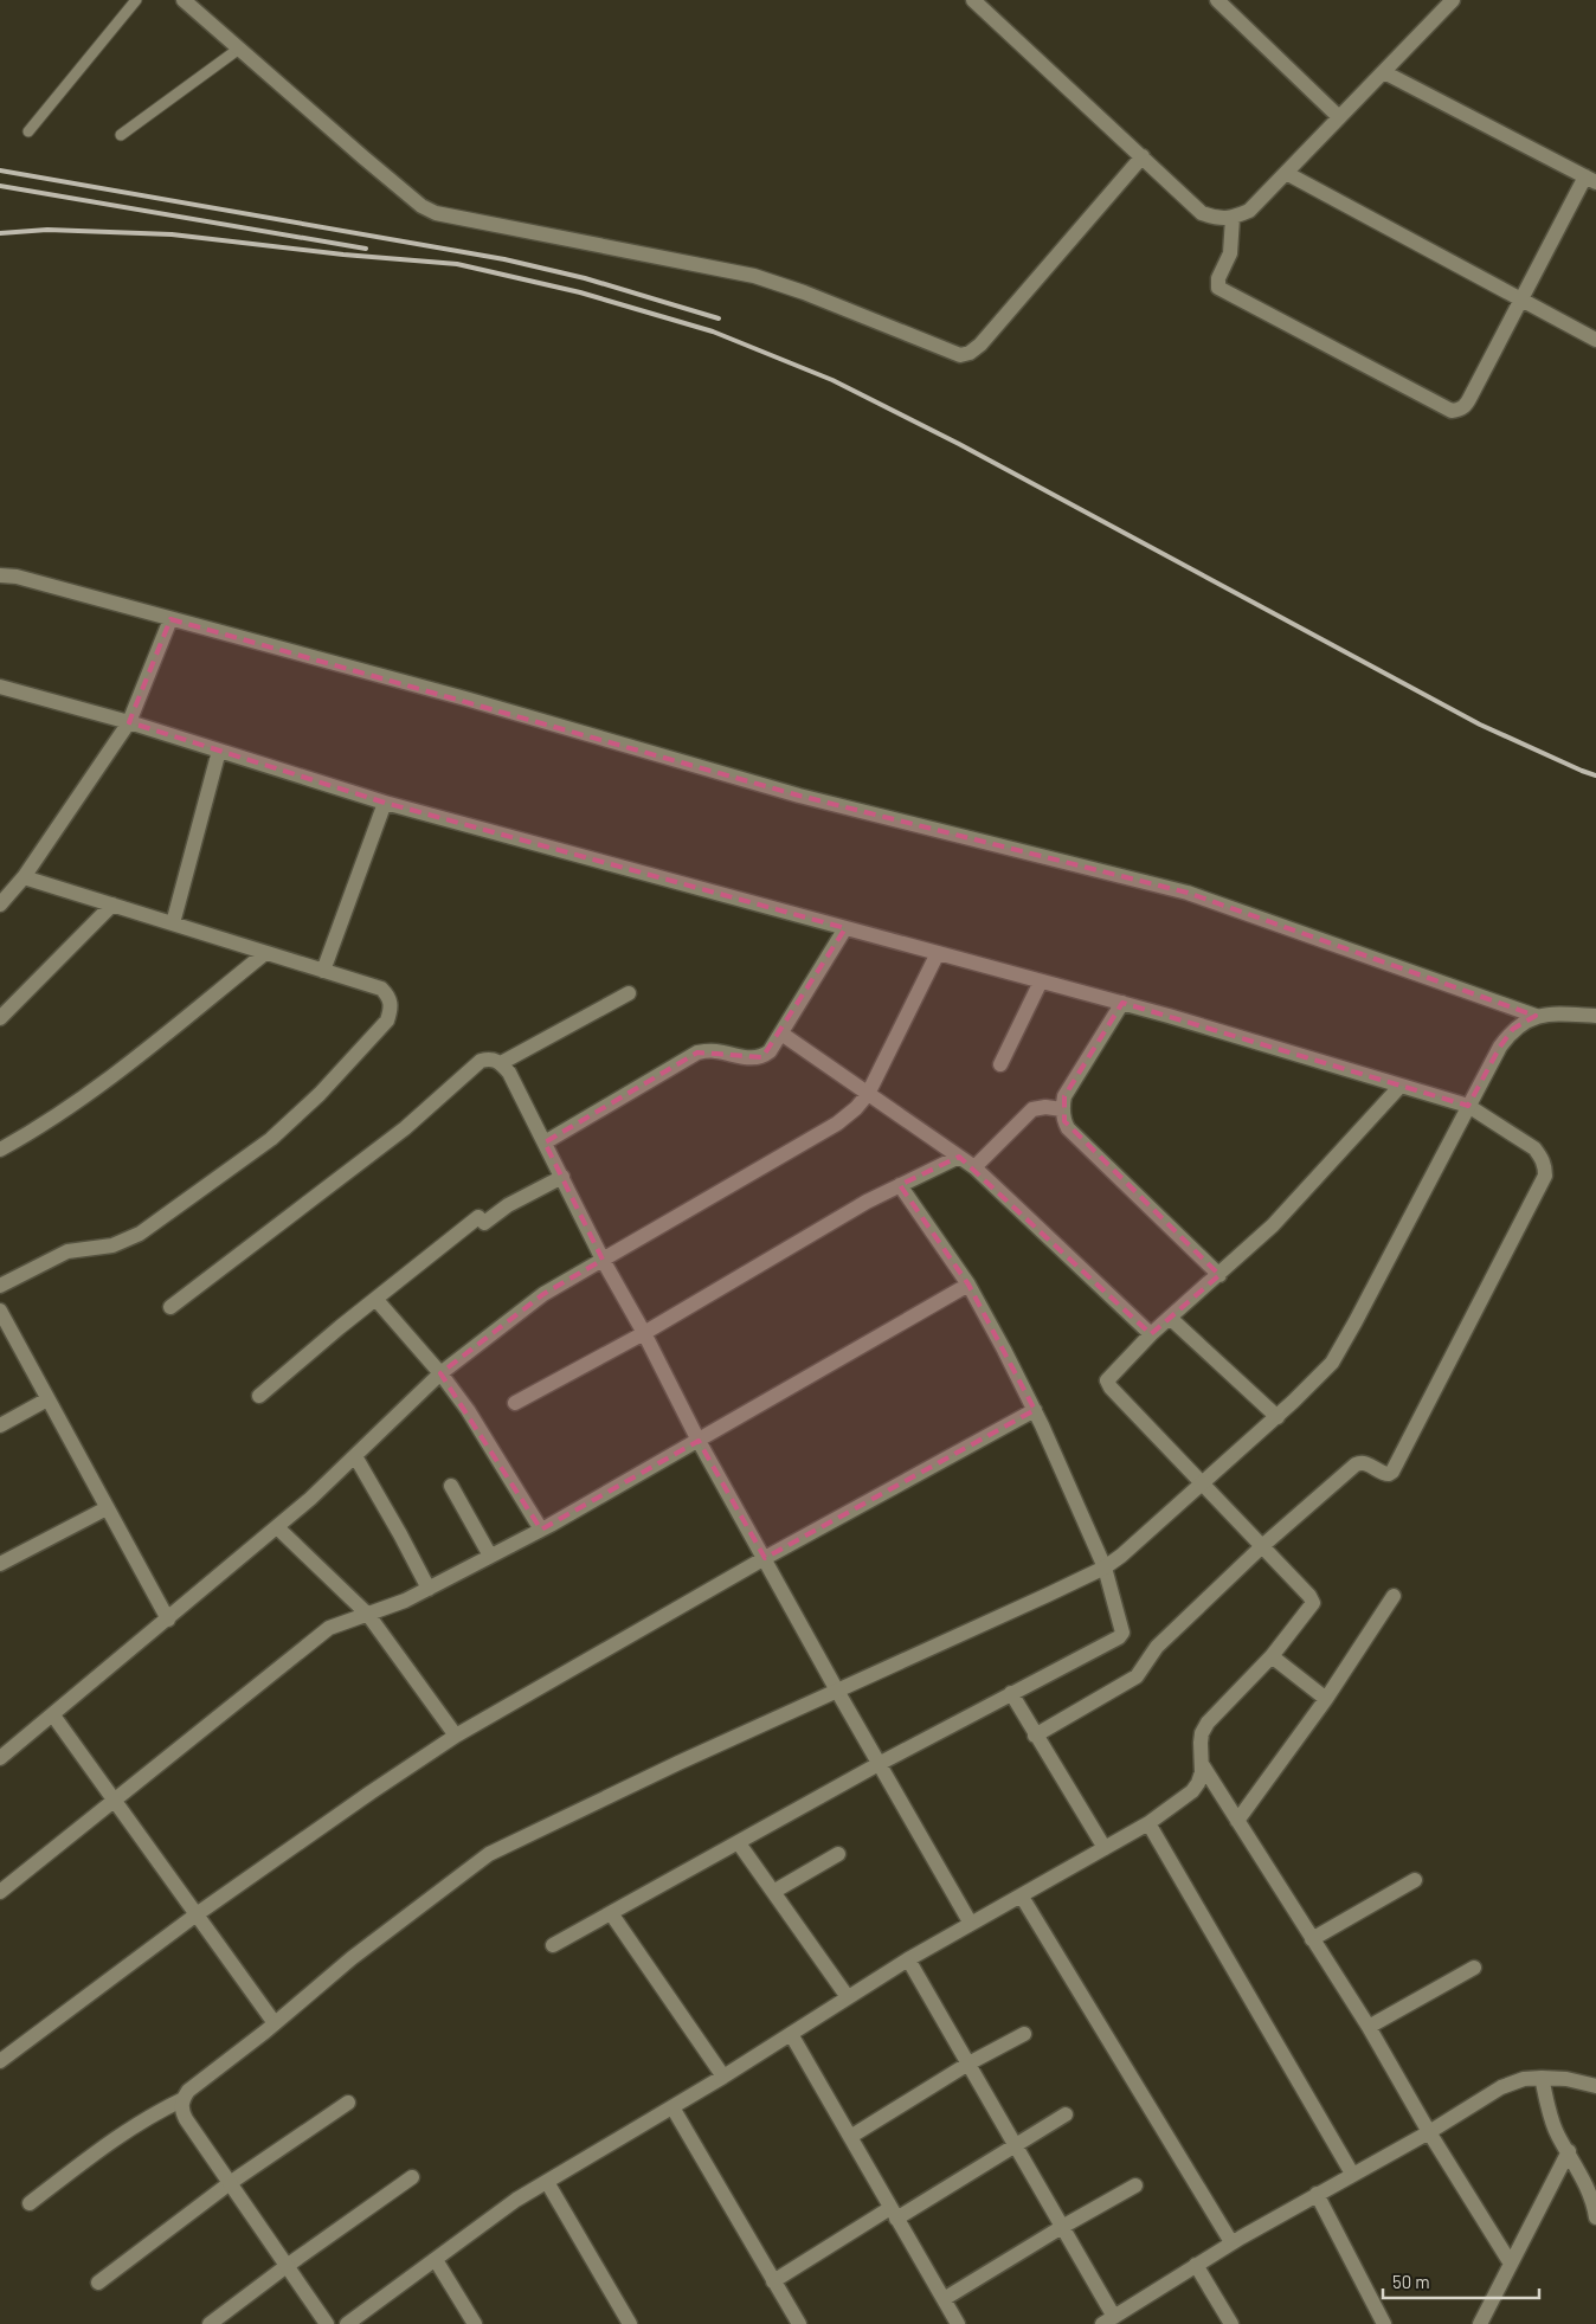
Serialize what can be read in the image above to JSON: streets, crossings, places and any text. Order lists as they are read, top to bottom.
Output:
{
  "scale_bar": "50 m"
}
